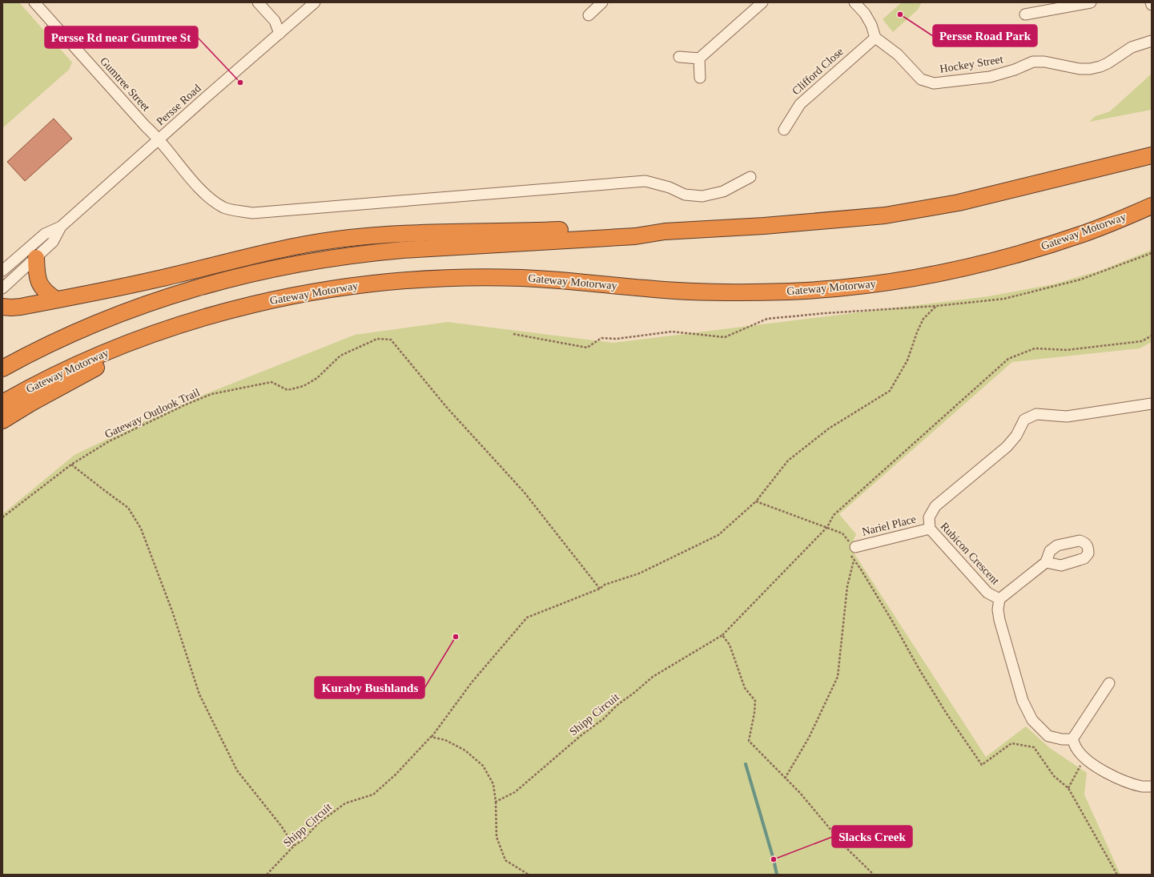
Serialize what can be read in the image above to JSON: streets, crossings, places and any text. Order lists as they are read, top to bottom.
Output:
{
  "streets": {
    "highway": ["Gateway Motorway"],
    "street": [
      "Hockey Street",
      "Clifford Close",
      "Gumtree Street",
      "Persse Road",
      "Nariel Place",
      "Rubicon Crescent"
    ],
    "path": ["Gateway Outlook Trail", "Shipp Circuit"]
  },
  "crossings": [
    ["Hockey Street", "Clifford Close"],
    ["Gumtree Street", "Persse Road"],
    ["Gateway Outlook Trail", "Shipp Circuit"],
    ["Nariel Place", "Rubicon Crescent"]
  ],
  "places": [
    "Persse Road Park",
    "Persse Rd near Gumtree St",
    "Kuraby Bushlands",
    "Slacks Creek"
  ]
}
